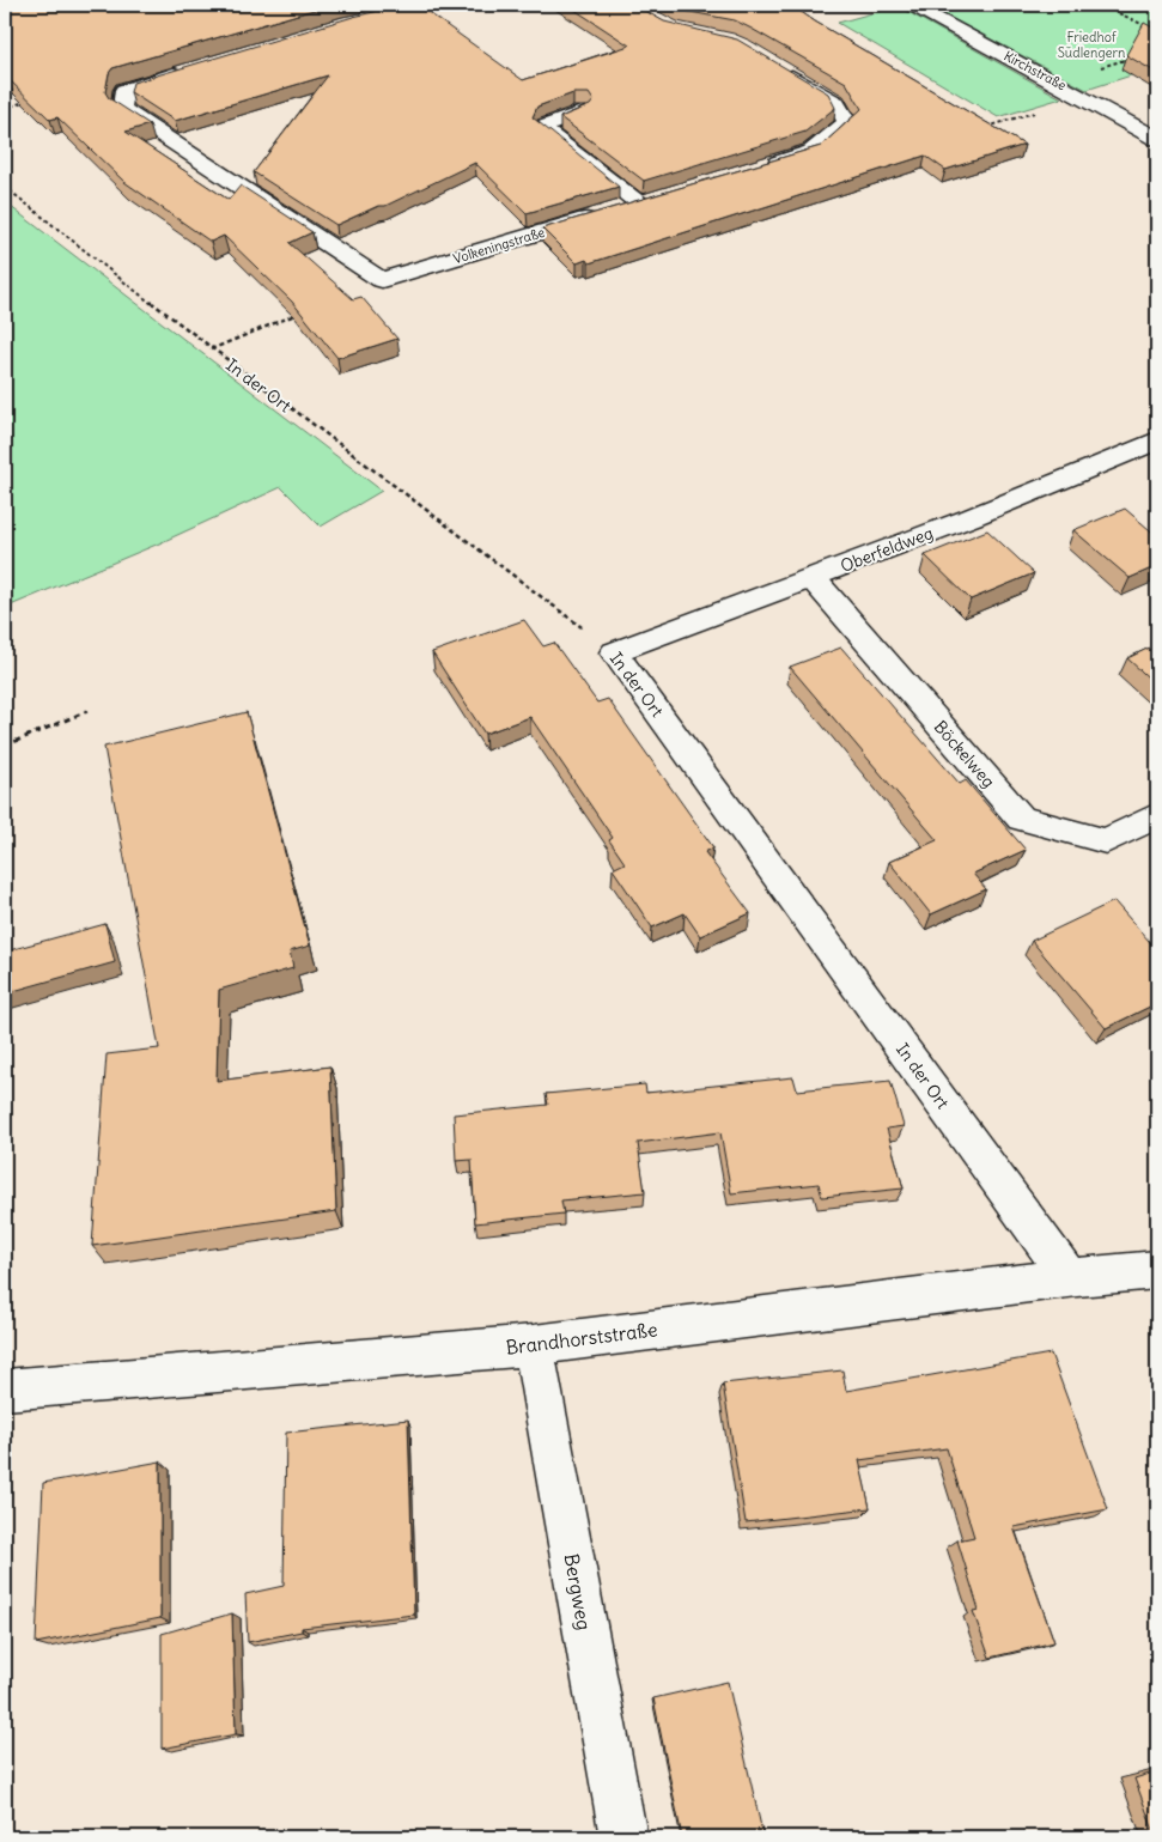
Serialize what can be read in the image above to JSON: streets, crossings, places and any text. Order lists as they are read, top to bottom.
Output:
{
  "streets": {
    "street": [
      "Kirchstraße",
      "Volkeningstraße",
      "In der Ort",
      "Oberfeldweg",
      "Böckelweg",
      "Brandhorststraße",
      "Bergweg"
    ]
  },
  "crossings": [
    ["In der Ort", "Oberfeldweg"],
    ["In der Ort", "Brandhorststraße"],
    ["Oberfeldweg", "Böckelweg"],
    ["Brandhorststraße", "Bergweg"]
  ],
  "parks": ["Friedhof Südlengern"]
}
